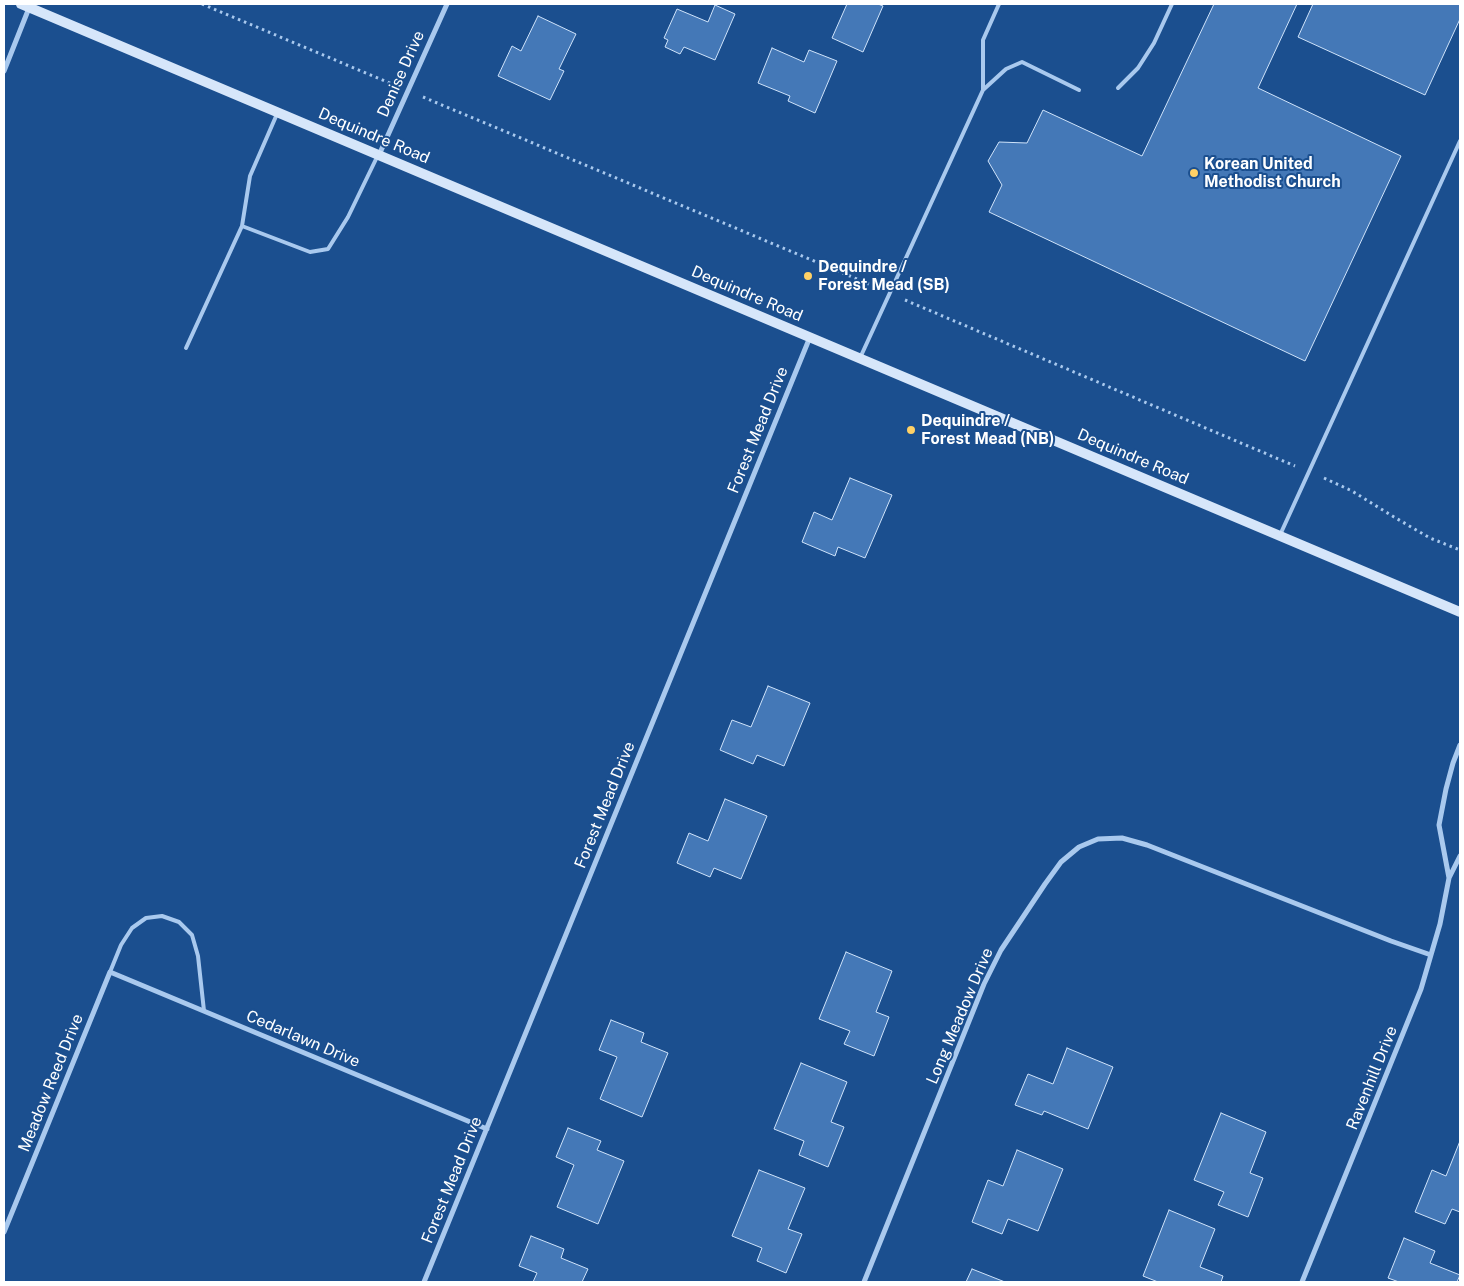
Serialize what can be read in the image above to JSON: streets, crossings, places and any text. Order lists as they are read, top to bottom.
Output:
{
  "streets": {
    "main road": ["Dequindre Road"],
    "street": [
      "Denise Drive",
      "Forest Mead Drive",
      "Long Meadow Drive",
      "Cedarlawn Drive",
      "Ravenhill Drive",
      "Meadow Reed Drive"
    ]
  },
  "crossings": [
    ["Denise Drive", "Dequindre Road"],
    ["Dequindre Road", "Forest Mead Drive"],
    ["Forest Mead Drive", "Cedarlawn Drive"],
    ["Long Meadow Drive", "Ravenhill Drive"],
    ["Cedarlawn Drive", "Meadow Reed Drive"]
  ],
  "places": ["Korean United Methodist Church", "Dequindre / Forest Mead (SB)", "Dequindre / Forest Mead (NB)"]
}
